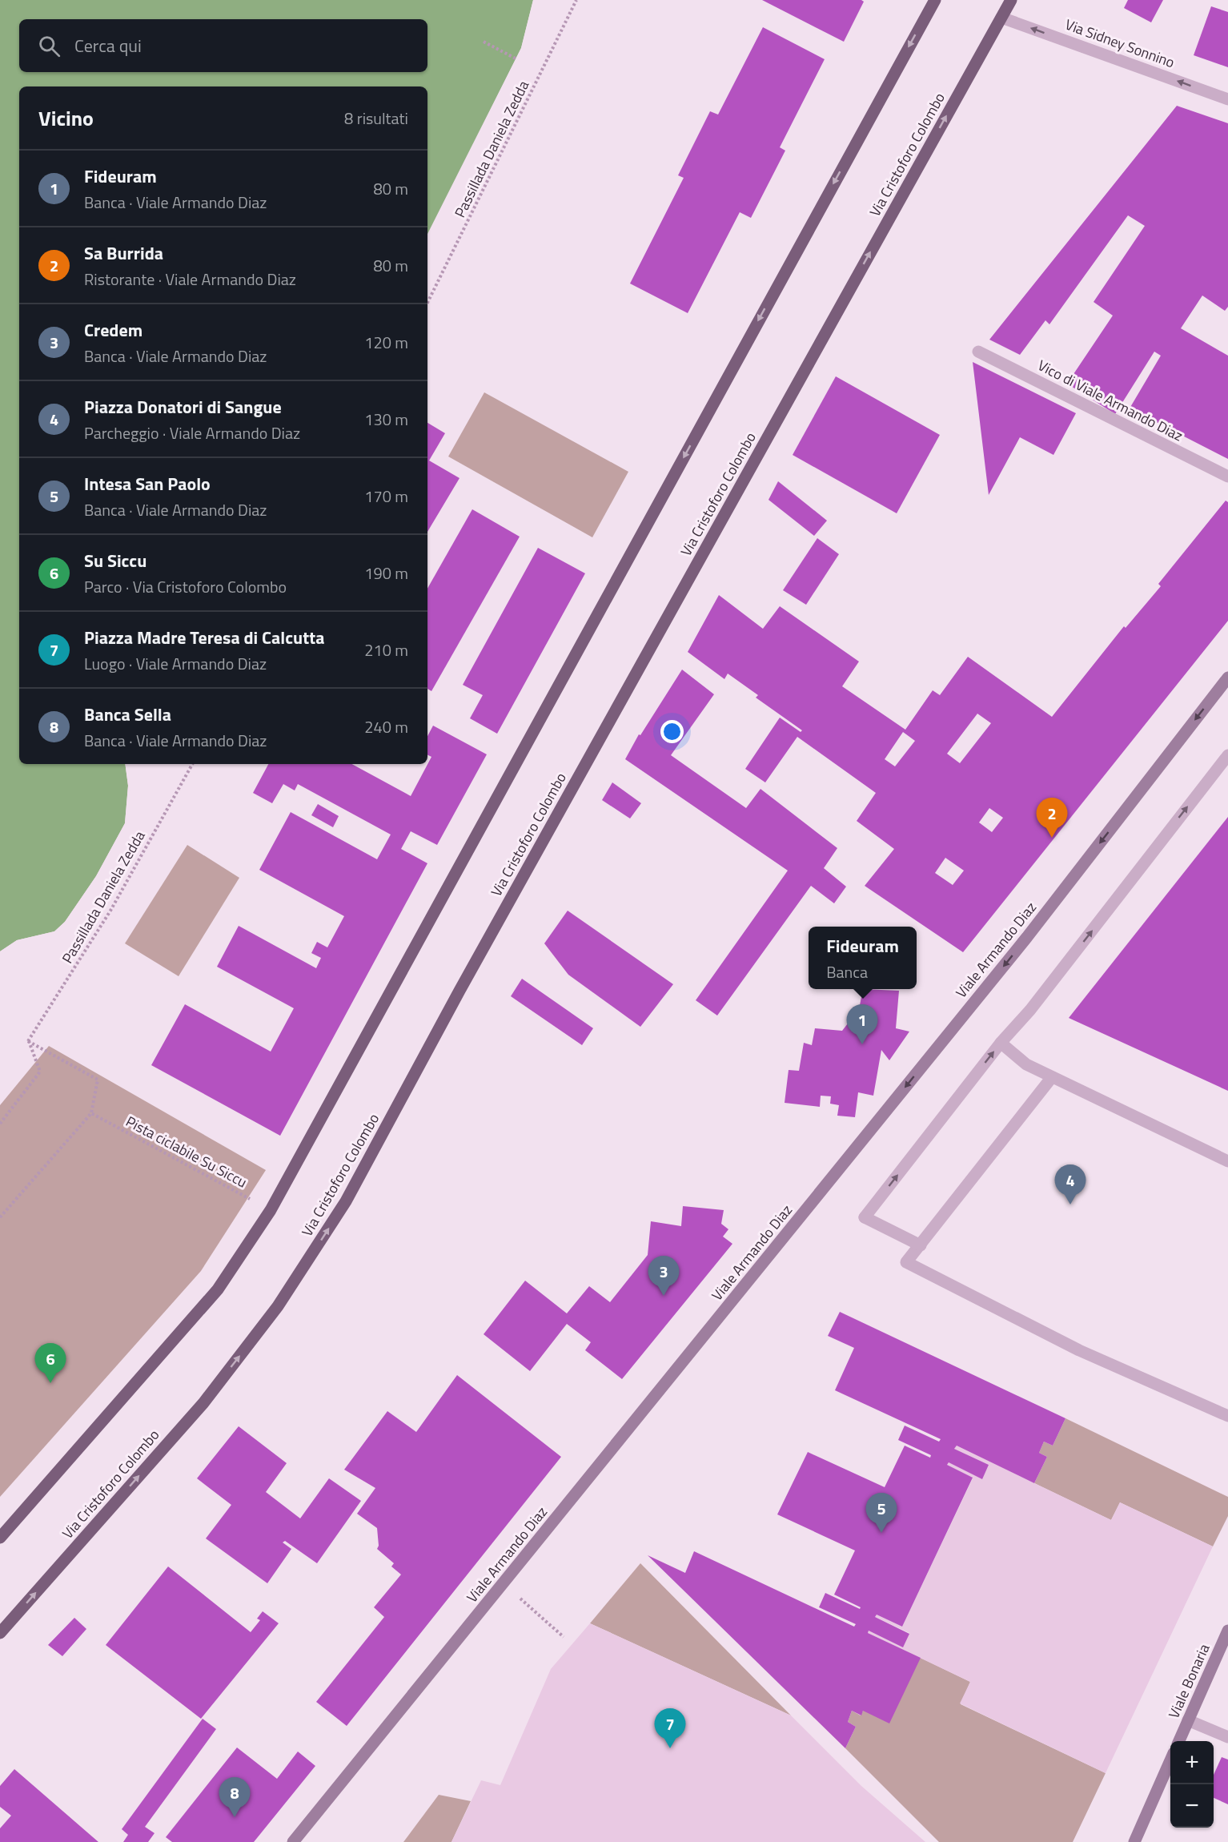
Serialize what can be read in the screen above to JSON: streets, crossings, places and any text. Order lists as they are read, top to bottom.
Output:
{
  "streets": {
    "main road": ["Via Cristoforo Colombo", "Viale Armando Diaz", "Viale Bonaria"],
    "street": ["Via Sidney Sonnino", "Vico di Viale Armando Diaz"],
    "path": ["Passillada Daniela Zedda", "Pista ciclabile Su Siccu"]
  },
  "crossings": [
    ["Via Sidney Sonnino", "Via Cristoforo Colombo"]
  ],
  "one_way": ["Via Sidney Sonnino", "Viale Armando Diaz"],
  "page": {
    "search": "Cerca qui",
    "heading": ["Vicino", "8 risultati"],
    "list": [
      {
        "mark": "1",
        "name": "Fideuram",
        "note": "Banca · Viale Armando Diaz",
        "value": "80 m"
      },
      {
        "mark": "2",
        "name": "Sa Burrida",
        "note": "Ristorante · Viale Armando Diaz",
        "value": "80 m"
      },
      {
        "mark": "3",
        "name": "Credem",
        "note": "Banca · Viale Armando Diaz",
        "value": "120 m"
      },
      {
        "mark": "4",
        "name": "Piazza Donatori di Sangue",
        "note": "Parcheggio · Viale Armando Diaz",
        "value": "130 m"
      },
      {
        "mark": "5",
        "name": "Intesa San Paolo",
        "note": "Banca · Viale Armando Diaz",
        "value": "170 m"
      },
      {
        "mark": "6",
        "name": "Su Siccu",
        "note": "Parco · Via Cristoforo Colombo",
        "value": "190 m"
      },
      {
        "mark": "7",
        "name": "Piazza Madre Teresa di Calcutta",
        "note": "Luogo · Viale Armando Diaz",
        "value": "210 m"
      },
      {
        "mark": "8",
        "name": "Banca Sella",
        "note": "Banca · Viale Armando Diaz",
        "value": "240 m"
      }
    ],
    "pins": [
      "2",
      "1",
      "4",
      "3",
      "6",
      "5",
      "7",
      "8"
    ],
    "popup": ["Fideuram", "Banca"],
    "map_buttons": ["+", "−"]
  }
}
